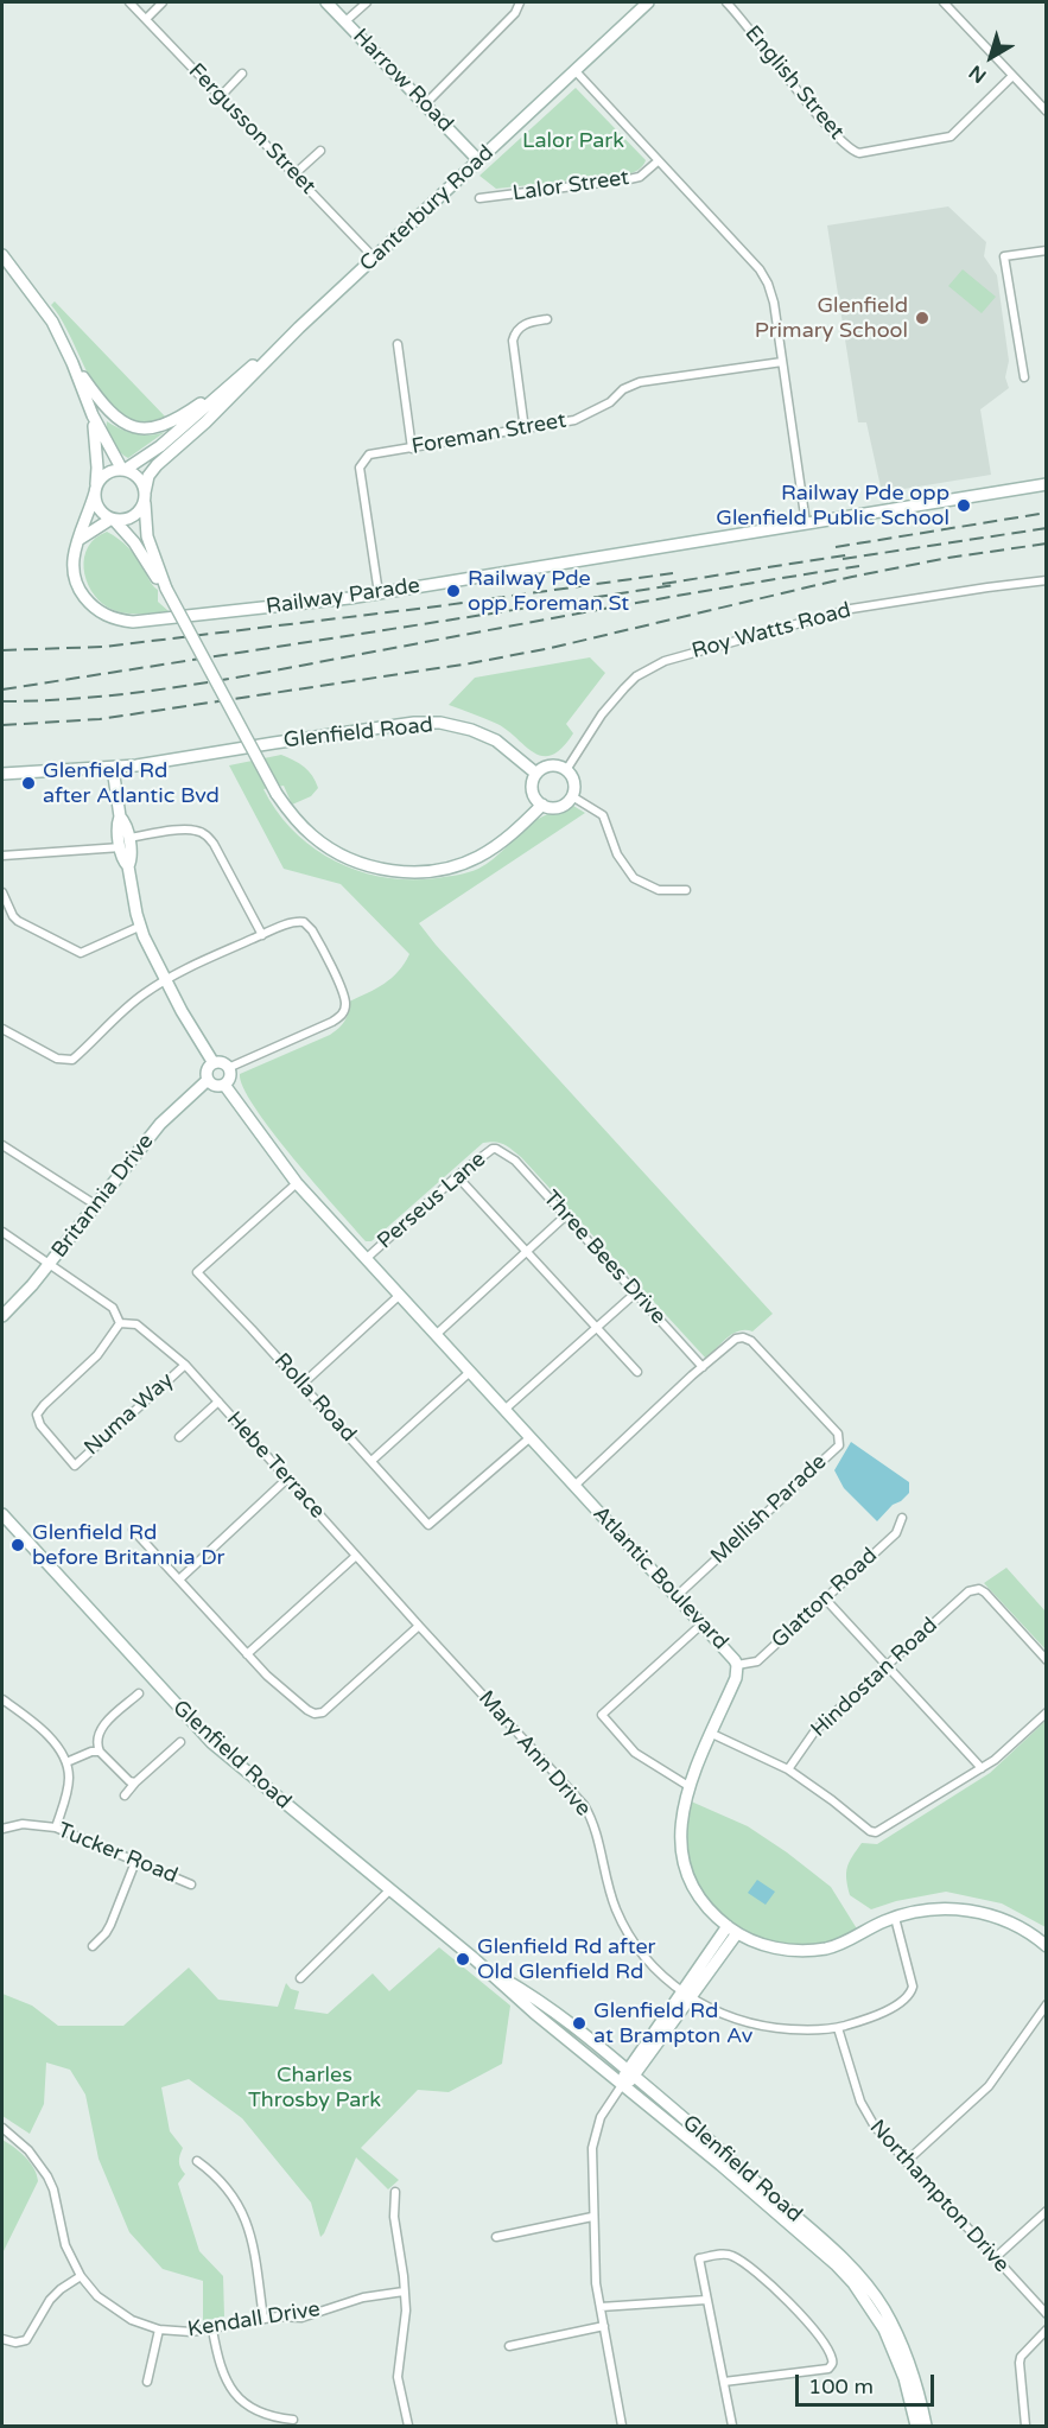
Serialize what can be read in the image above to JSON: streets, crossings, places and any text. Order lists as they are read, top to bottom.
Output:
{
  "streets": {
    "main road": [
      "Harrow Road",
      "Canterbury Road",
      "Railway Parade",
      "Glenfield Road",
      "Britannia Drive",
      "Atlantic Boulevard"
    ],
    "street": [
      "English Street",
      "Fergusson Street",
      "Lalor Street",
      "Foreman Street",
      "Roy Watts Road",
      "Perseus Lane",
      "Three Bees Drive",
      "Rolla Road",
      "Numa Way",
      "Hebe Terrace",
      "Mellish Parade",
      "Glatton Road",
      "Hindostan Road",
      "Mary Ann Drive",
      "Tucker Road",
      "Northampton Drive",
      "Kendall Drive"
    ]
  },
  "crossings": [
    ["Harrow Road", "Canterbury Road"],
    ["Fergusson Street", "Canterbury Road"],
    ["Canterbury Road", "Railway Parade"],
    ["Canterbury Road", "Glenfield Road"],
    ["Foreman Street", "Railway Parade"],
    ["Railway Parade", "Glenfield Road"],
    ["Roy Watts Road", "Glenfield Road"],
    ["Britannia Drive", "Atlantic Boulevard"],
    ["Perseus Lane", "Three Bees Drive"],
    ["Perseus Lane", "Atlantic Boulevard"],
    ["Three Bees Drive", "Mellish Parade"],
    ["Rolla Road", "Atlantic Boulevard"],
    ["Numa Way", "Hebe Terrace"],
    ["Hebe Terrace", "Mary Ann Drive"],
    ["Mellish Parade", "Atlantic Boulevard"],
    ["Atlantic Boulevard", "Glatton Road"],
    ["Atlantic Boulevard", "Mary Ann Drive"],
    ["Mary Ann Drive", "Northampton Drive"]
  ],
  "parks": ["Lalor Park", "Charles Throsby Park"],
  "places": [
    "Glenfield Primary School",
    "Railway Pde opp Glenfield Public School",
    "Railway Pde opp Foreman St",
    "Glenfield Rd after Atlantic Bvd",
    "Glenfield Rd before Britannia Dr",
    "Glenfield Rd after Old Glenfield Rd",
    "Glenfield Rd at Brampton Av"
  ],
  "scale_bar": "100 m",
  "north": "bottom left"
}
